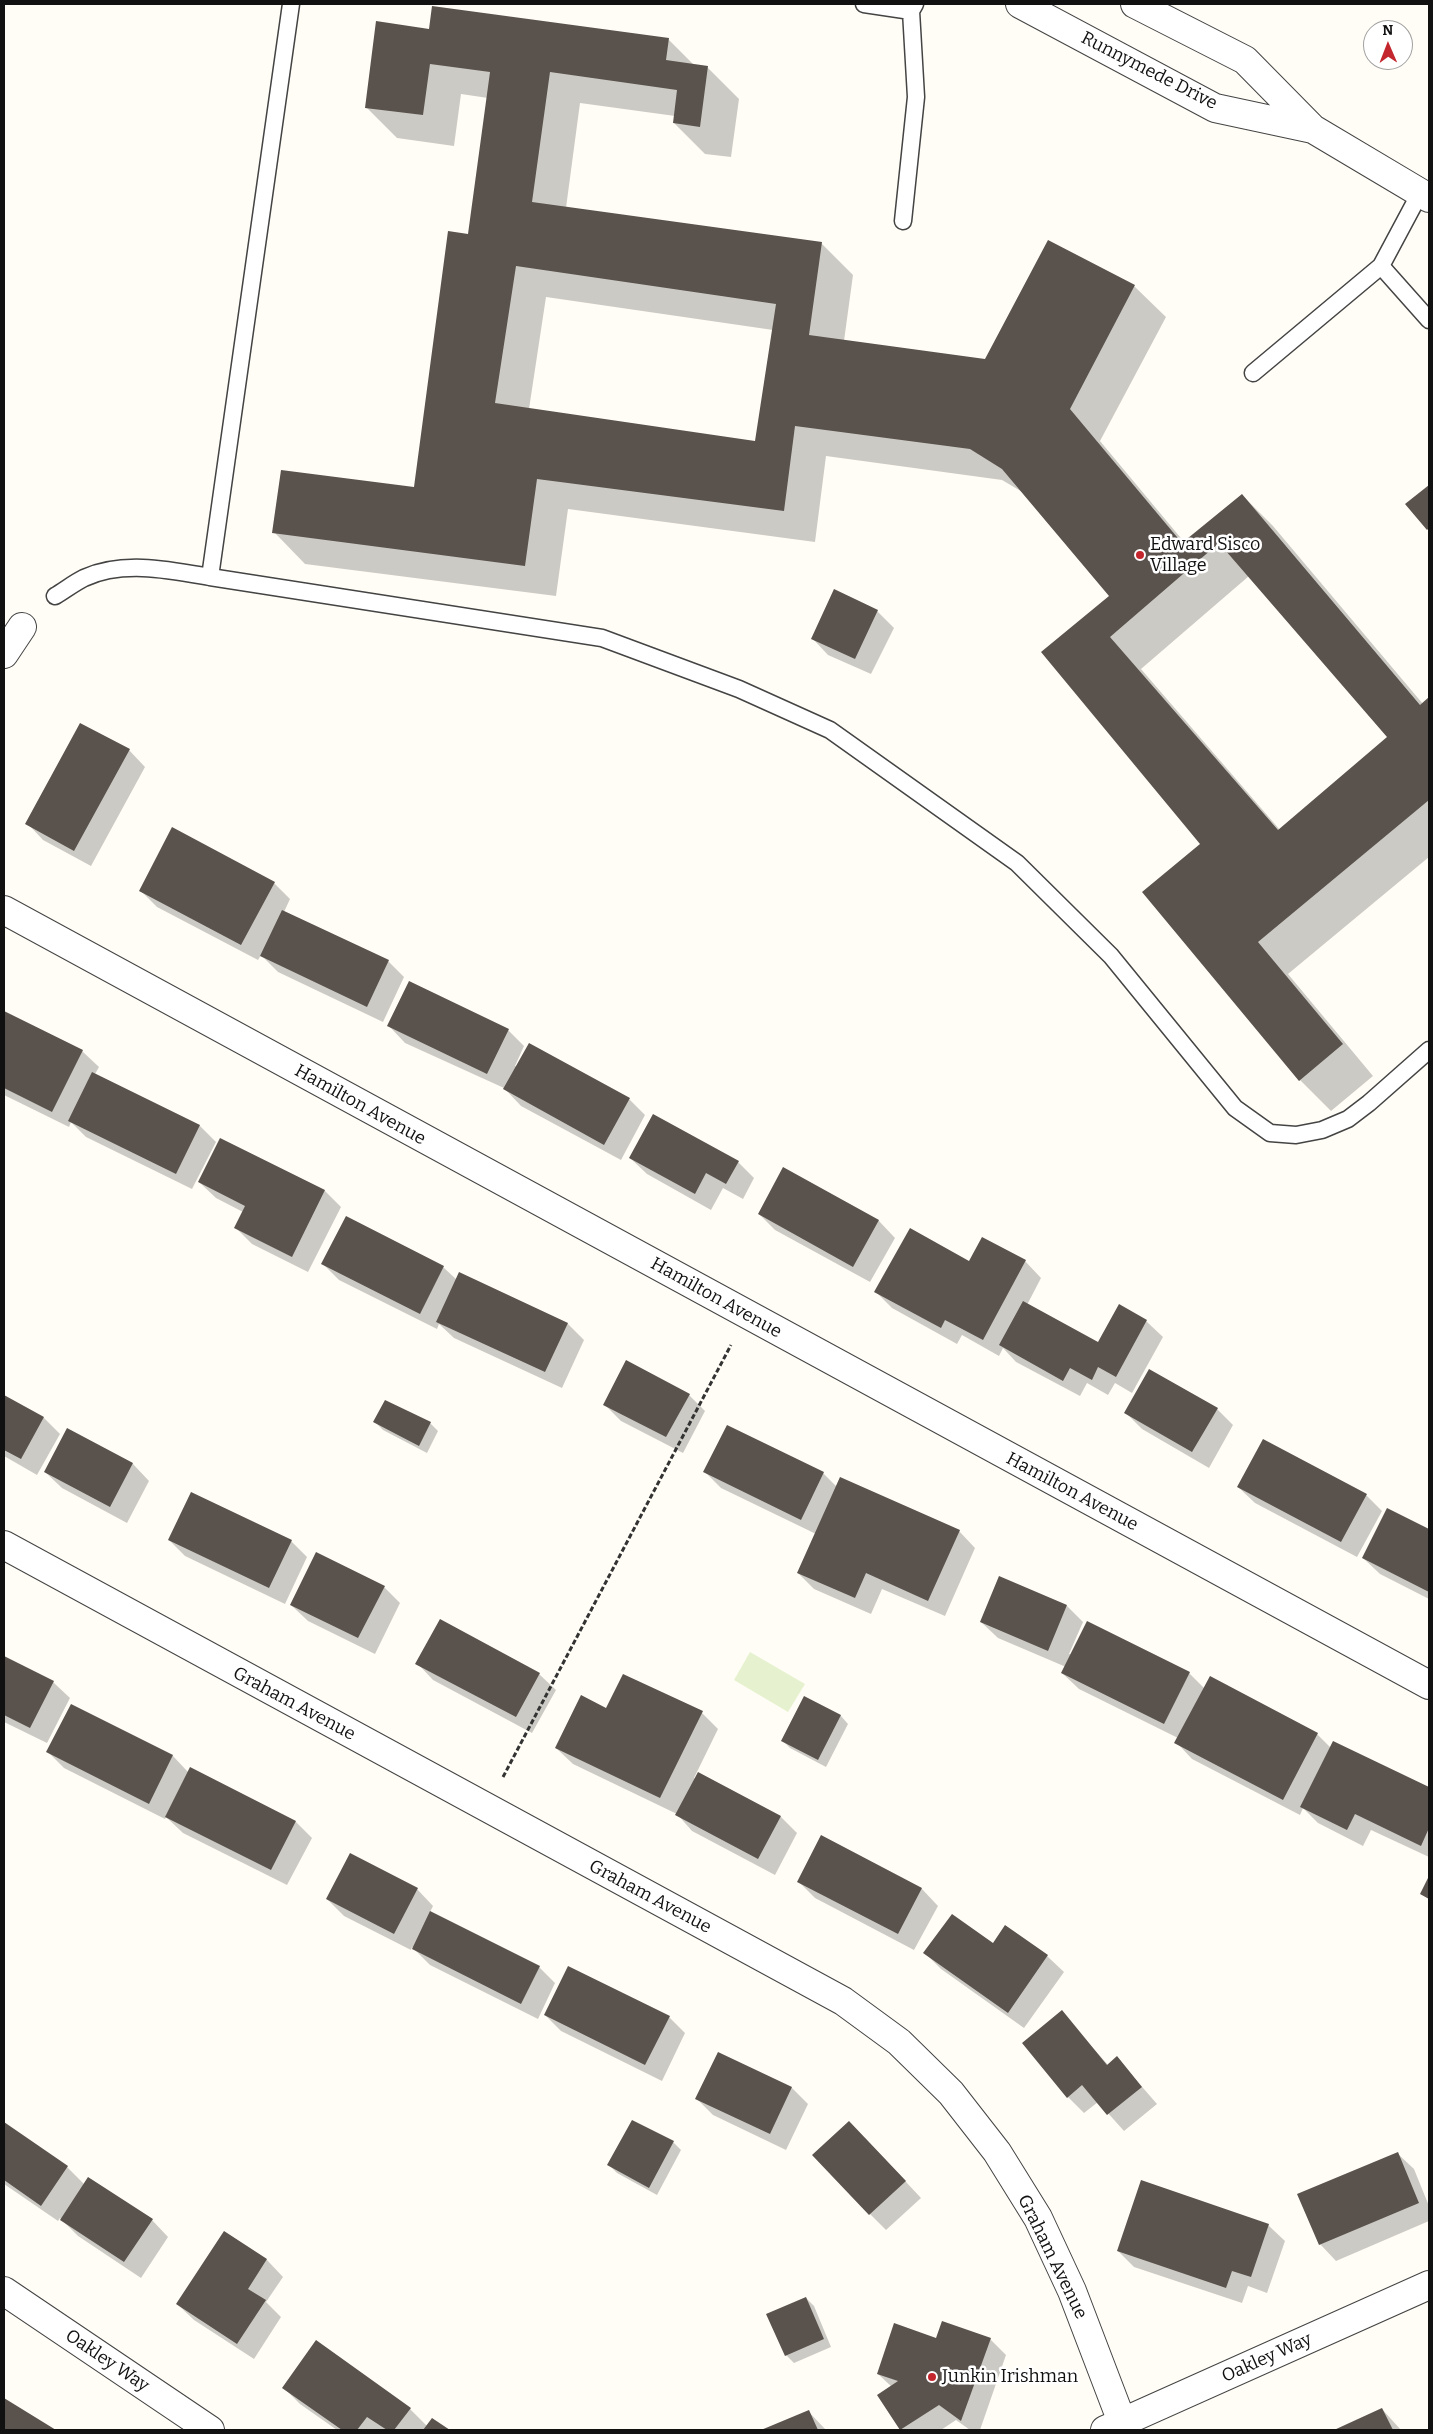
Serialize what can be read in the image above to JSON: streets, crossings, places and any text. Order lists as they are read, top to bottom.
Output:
{
  "streets": {
    "street": [
      "Runnymede Drive",
      "Hamilton Avenue",
      "Graham Avenue",
      "Oakley Way"
    ]
  },
  "crossings": [
    ["Graham Avenue", "Oakley Way"]
  ],
  "places": ["Edward Sisco Village", "Junkin Irishman"],
  "north": "top"
}
